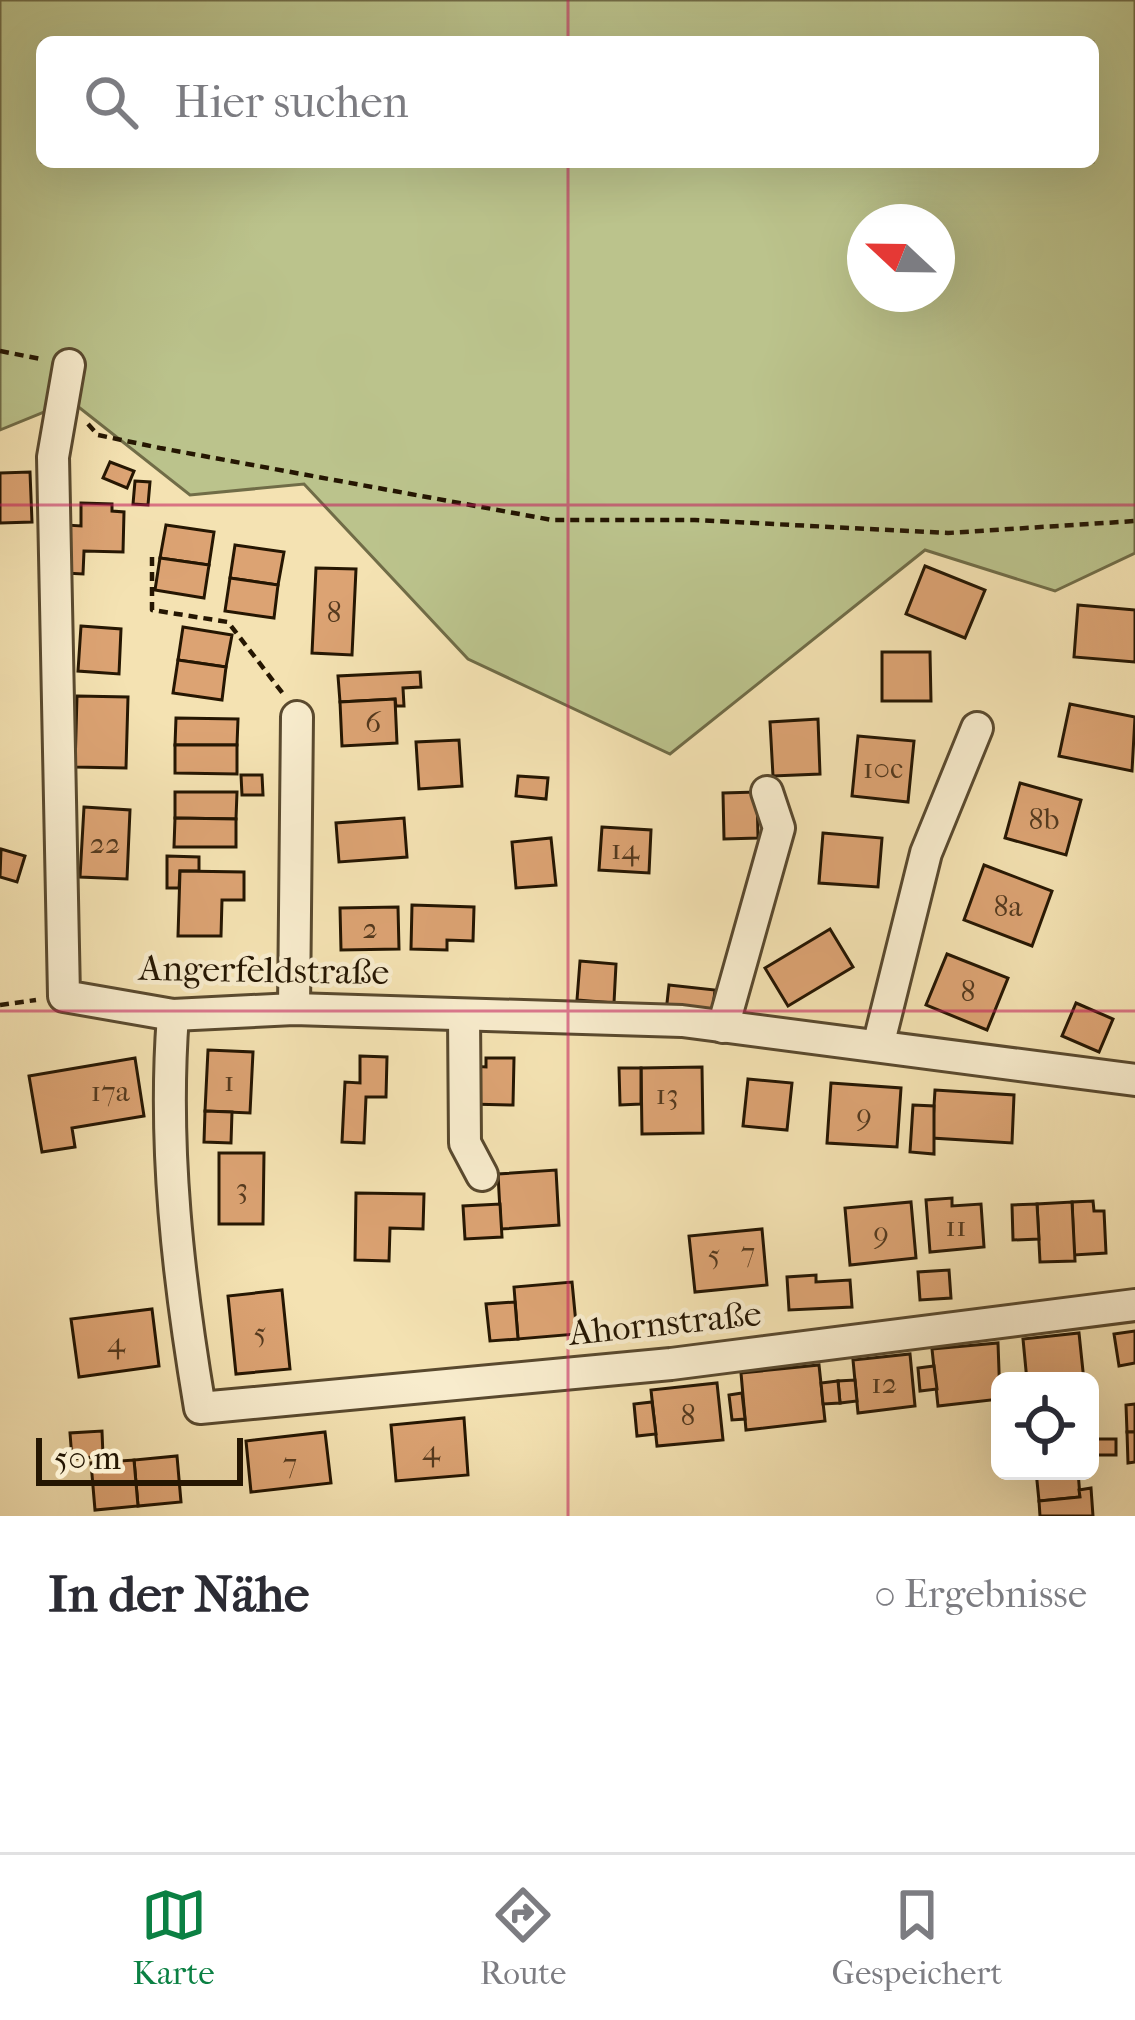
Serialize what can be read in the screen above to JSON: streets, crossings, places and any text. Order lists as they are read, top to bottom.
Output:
{
  "streets": {
    "street": ["Angerfeldstraße", "Ahornstraße"]
  },
  "crossings": [
    ["Angerfeldstraße", "Ahornstraße"]
  ],
  "house_numbers": [
    "8",
    "6",
    "10c",
    "8b",
    "22",
    "14",
    "8a",
    "2",
    "8",
    "1",
    "17a",
    "13",
    "9",
    "3",
    "11",
    "9",
    "7",
    "5",
    "5",
    "4",
    "12",
    "8",
    "4",
    "7"
  ],
  "scale_bar": "50 m",
  "north": "left",
  "page": {
    "search": "Hier suchen",
    "scale": "50 m",
    "heading": ["In der Nähe", "0 Ergebnisse"],
    "nav": ["Karte", "Route", "Gespeichert"]
  }
}
